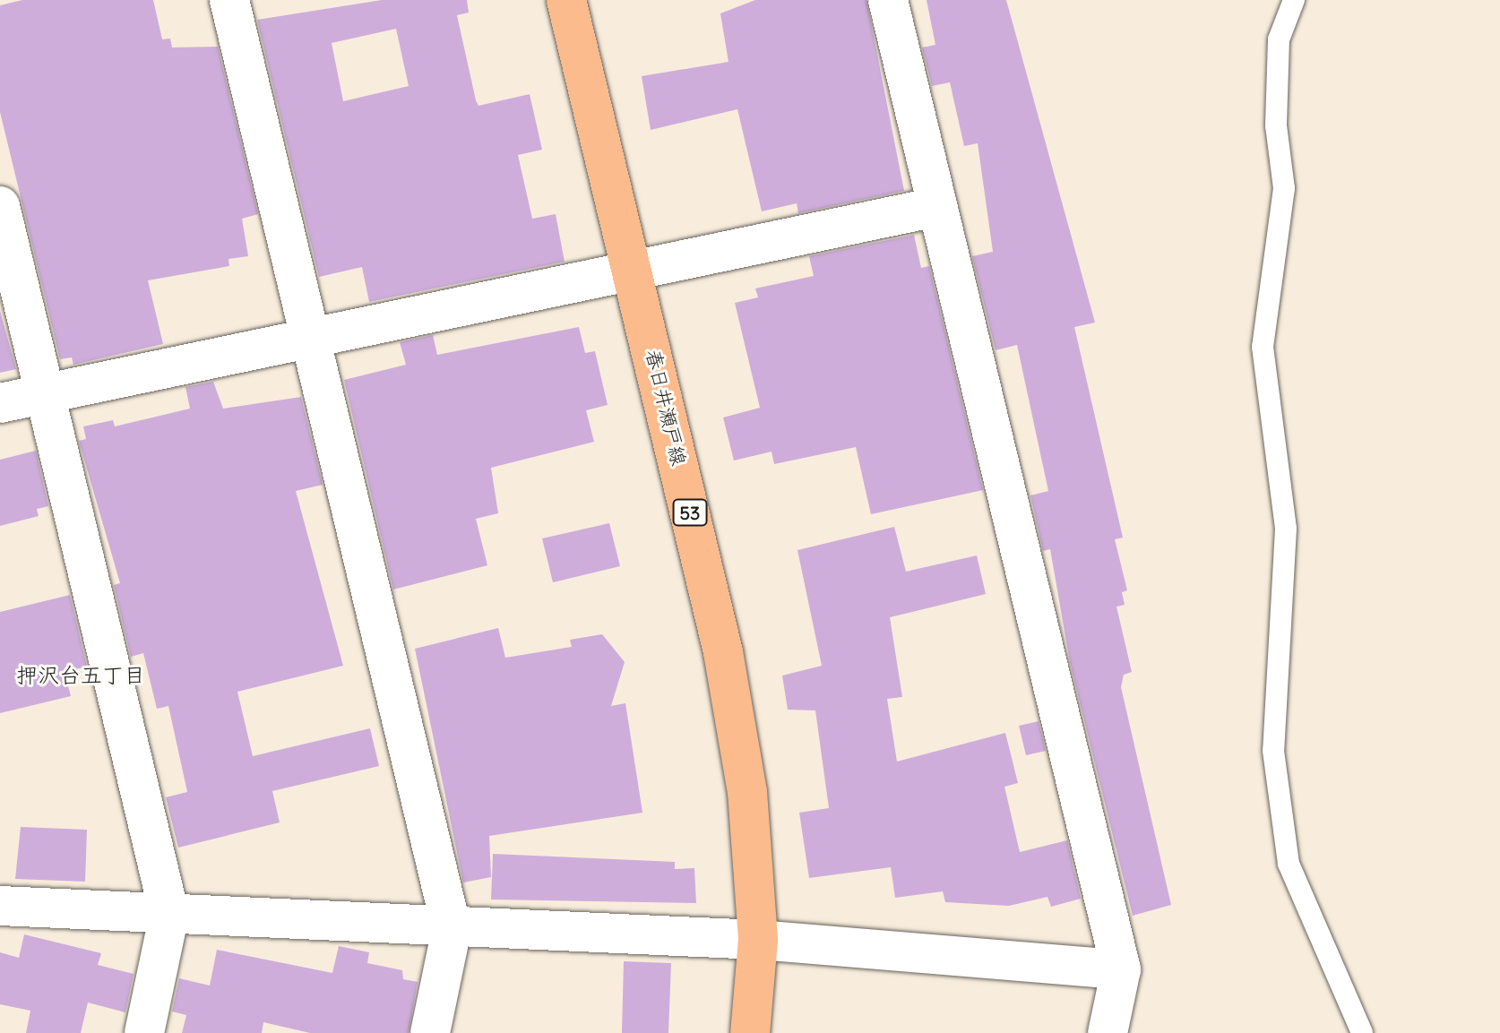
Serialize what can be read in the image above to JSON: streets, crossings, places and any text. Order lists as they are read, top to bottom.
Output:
{
  "streets": {
    "main road": ["春日井瀬戸線", "53"]
  },
  "districts": ["押沢台五丁目"]
}
